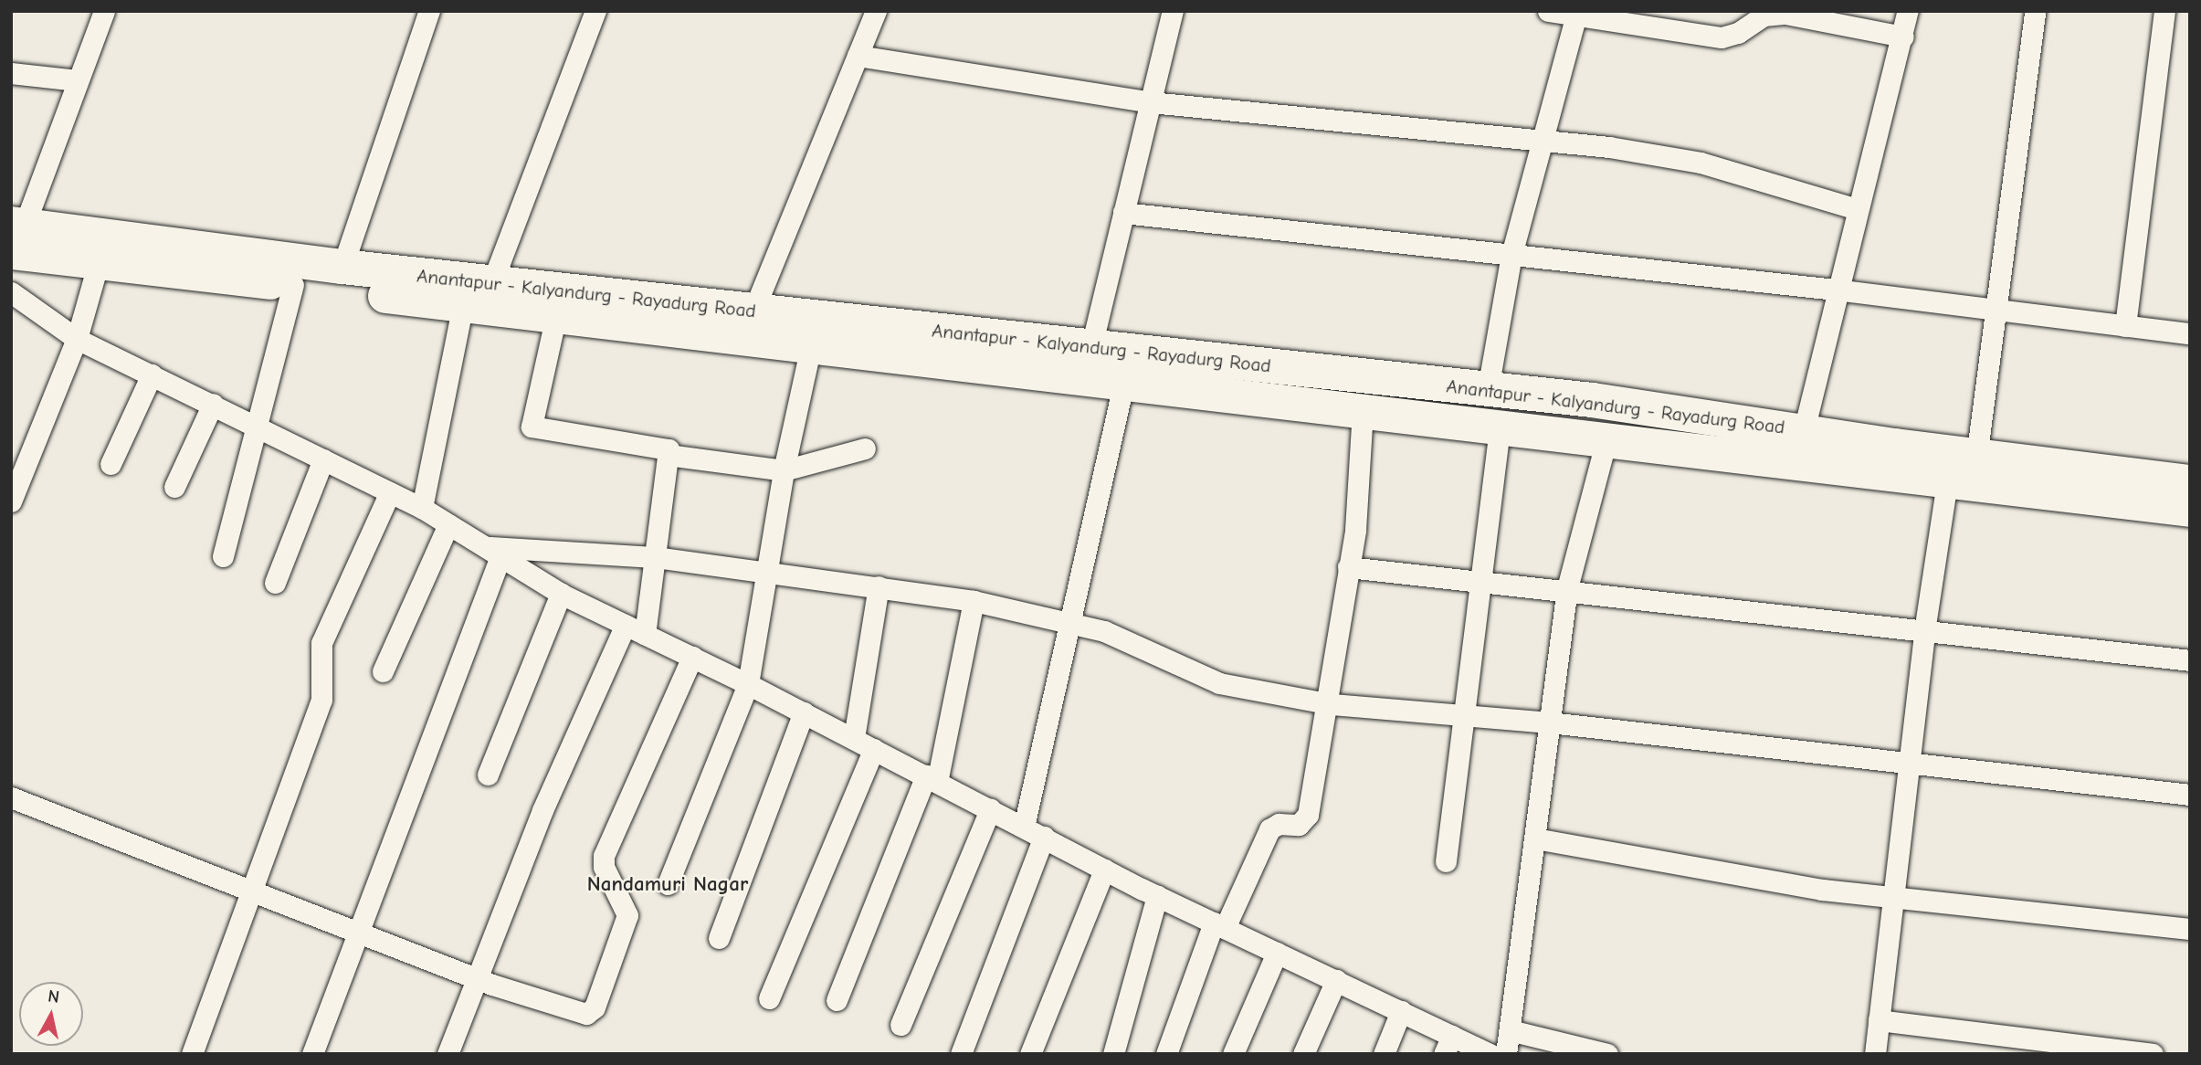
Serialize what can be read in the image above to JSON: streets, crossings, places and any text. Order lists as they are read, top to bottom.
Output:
{
  "streets": {
    "highway": ["Anantapur - Kalyandurg - Rayadurg Road"]
  },
  "districts": ["Nandamuri Nagar"],
  "north": "top"
}
